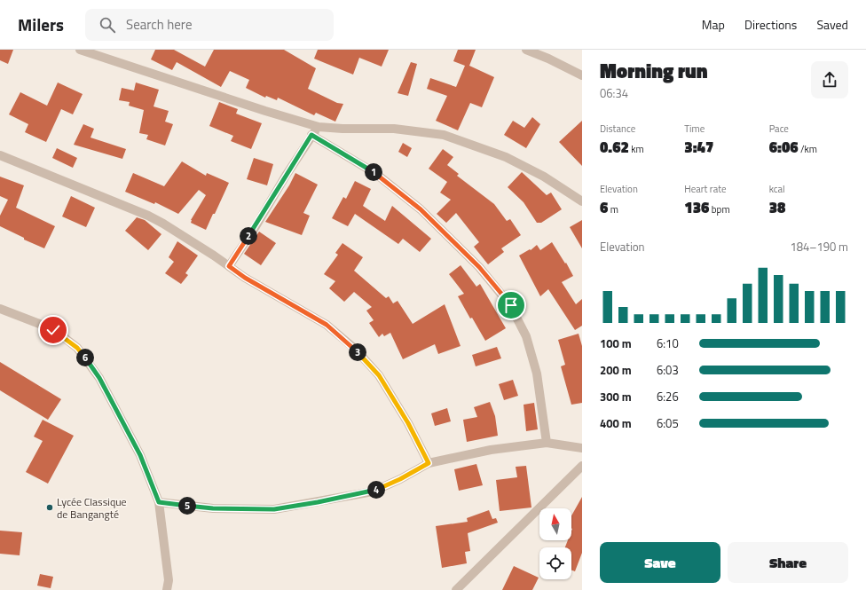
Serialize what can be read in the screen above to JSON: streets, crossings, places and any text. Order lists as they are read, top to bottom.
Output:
{
  "places": ["Lycée Classique de Bangangté"],
  "north": "top",
  "page": {
    "header": "Milers",
    "search": "Search here",
    "nav": ["Map", "Directions", "Saved"],
    "heading": ["Morning run", "06:34"],
    "stats": [
      ["Distance", "0.62 km"],
      ["Time", "3:47"],
      ["Pace", "6:06 /km"],
      ["Elevation", "6 m"],
      ["Heart rate", "136 bpm"],
      ["kcal", "38"]
    ],
    "pins": [
      "1",
      "2",
      "3",
      "6",
      "4",
      "5"
    ],
    "chart": ["Elevation", "184–190 m"],
    "list": [
      {
        "name": "100 m",
        "note": "6:10"
      },
      {
        "name": "200 m",
        "note": "6:03"
      },
      {
        "name": "300 m",
        "note": "6:26"
      },
      {
        "name": "400 m",
        "note": "6:05"
      }
    ],
    "buttons": ["Save", "Share"]
  }
}
